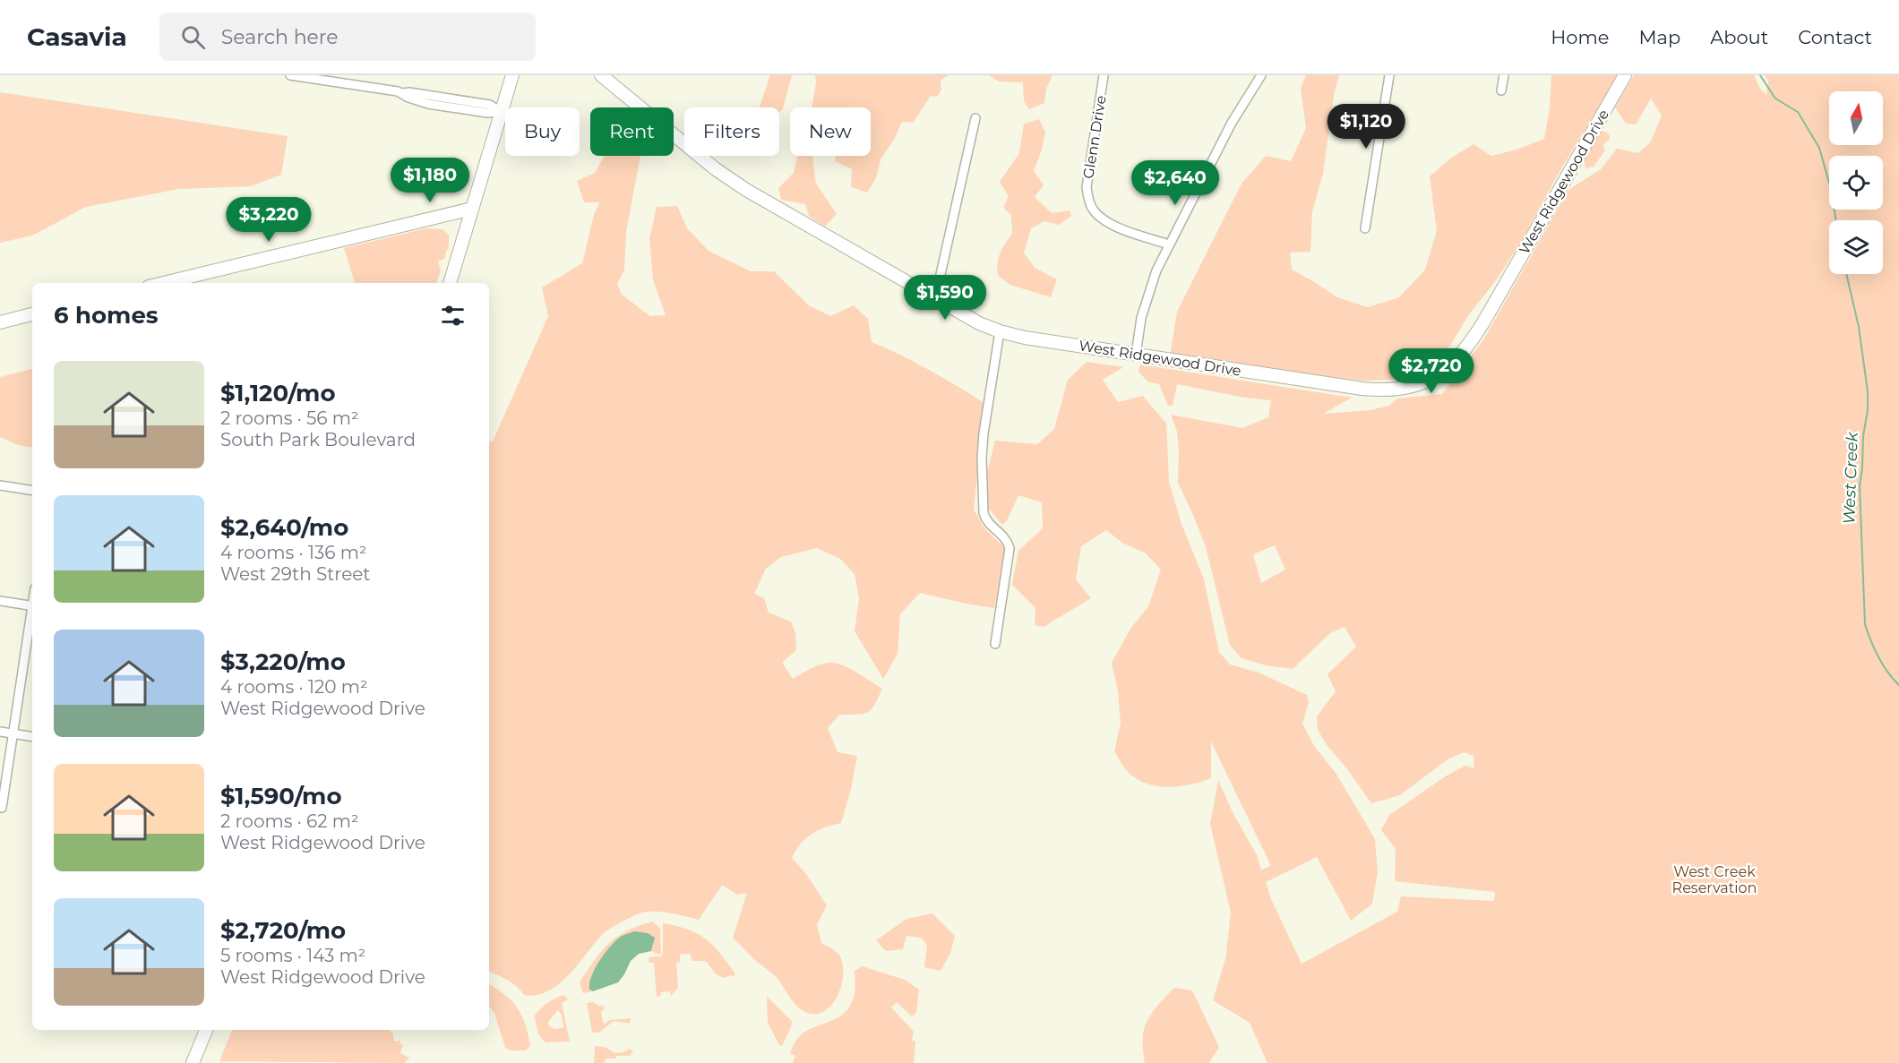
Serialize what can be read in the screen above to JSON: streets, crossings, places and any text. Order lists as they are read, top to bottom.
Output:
{
  "streets": {
    "street": ["Glenn Drive", "West Ridgewood Drive"]
  },
  "water": ["West Creek"],
  "parks": ["West Creek Reservation"],
  "north": "top",
  "page": {
    "header": "Casavia",
    "search": "Search here",
    "nav": [
      "Home",
      "Map",
      "About",
      "Contact"
    ],
    "price": [
      "$1,120",
      "$1,180",
      "$2,640",
      "$3,220",
      "$1,590",
      "$2,720"
    ],
    "chip": [
      "Buy",
      "Rent",
      "Filters",
      "New"
    ],
    "heading": "6 homes",
    "list": [
      {
        "name": "$1,120/mo",
        "note": "2 rooms · 56 m² · South Park Boulevard"
      },
      {
        "name": "$2,640/mo",
        "note": "4 rooms · 136 m² · West 29th Street"
      },
      {
        "name": "$3,220/mo",
        "note": "4 rooms · 120 m² · West Ridgewood Drive"
      },
      {
        "name": "$1,590/mo",
        "note": "2 rooms · 62 m² · West Ridgewood Drive"
      },
      {
        "name": "$2,720/mo",
        "note": "5 rooms · 143 m² · West Ridgewood Drive"
      }
    ]
  }
}
